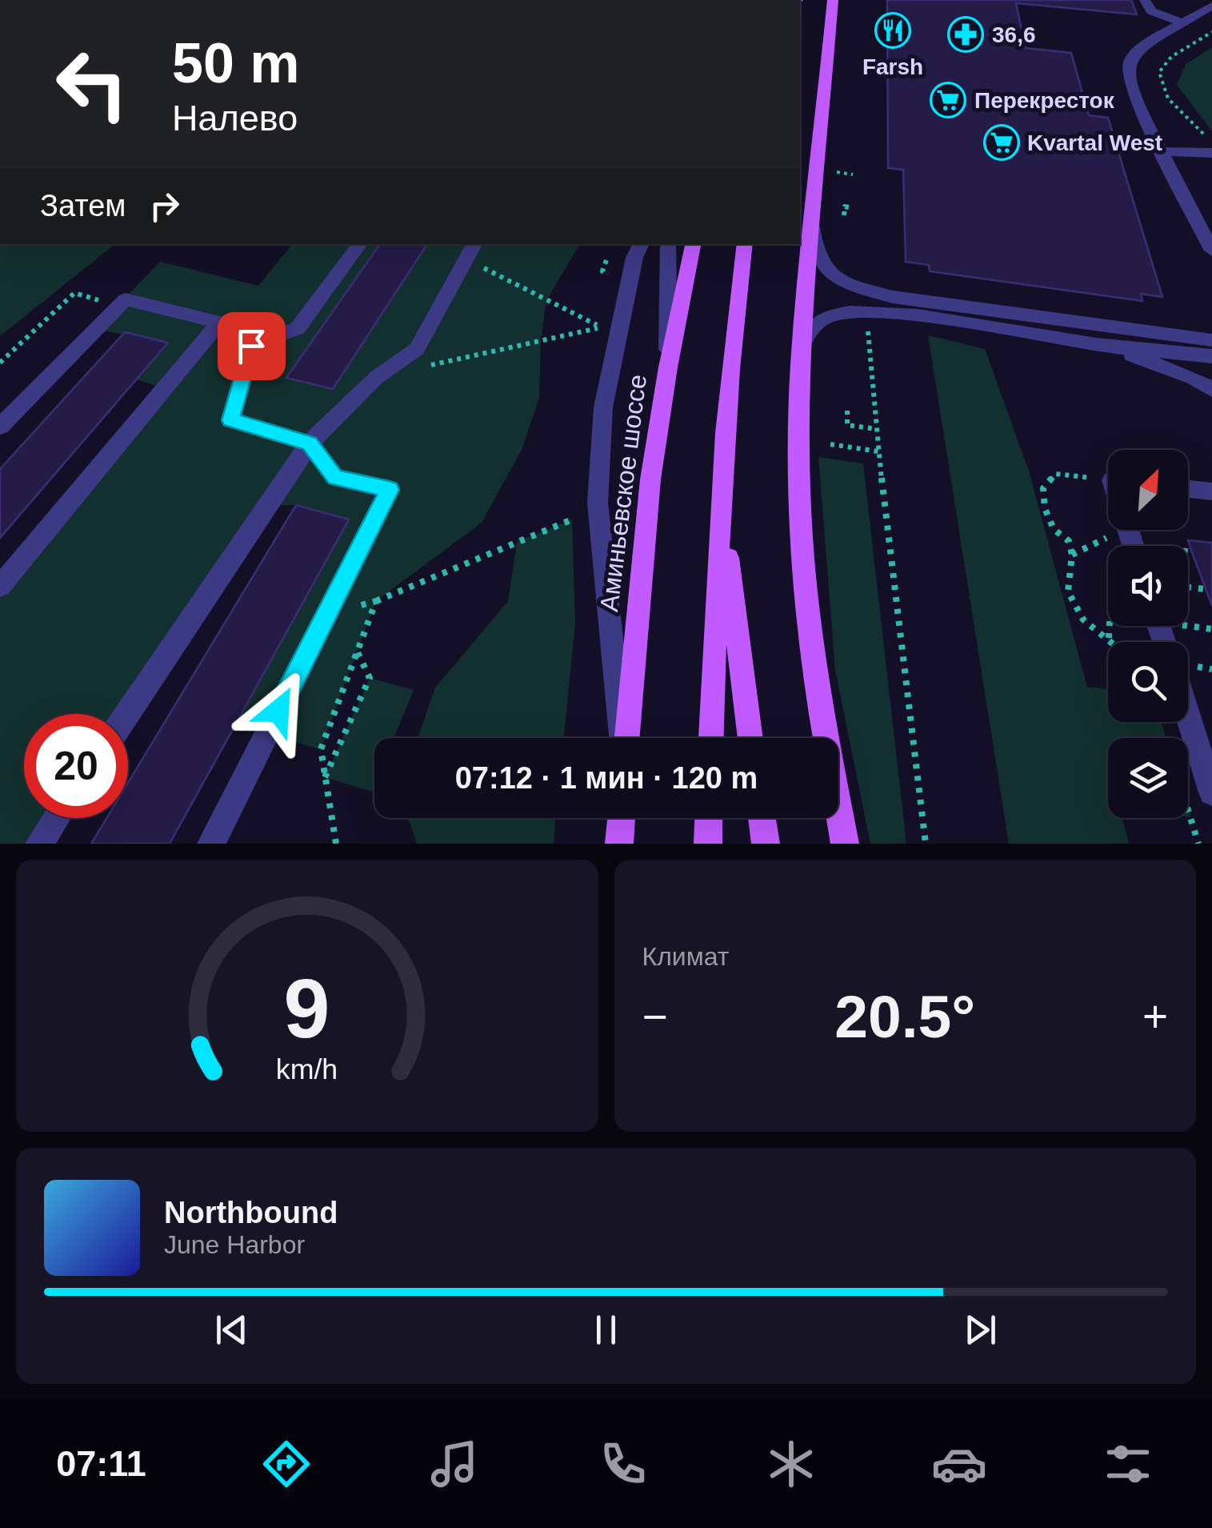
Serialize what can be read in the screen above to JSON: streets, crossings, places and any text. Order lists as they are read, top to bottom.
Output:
{
  "streets": {
    "main road": ["Аминьевское шоссе"]
  },
  "places": {
    "restaurant": ["Farsh"],
    "pharmacy": ["36,6"],
    "supermarket": ["Перекресток", "Kvartal West"]
  },
  "north": "top right",
  "page": {
    "turn": ["50 m", "Налево"],
    "then": "Затем",
    "limit": "20",
    "trip": "07:12 · 1 мин · 120 m",
    "tile": "Климат",
    "heat": ["−", "20.5°", "+"],
    "song": ["Northbound", "June Harbor"],
    "tabs": "07:11",
    "gauge": ["9", "km/h"]
  }
}
